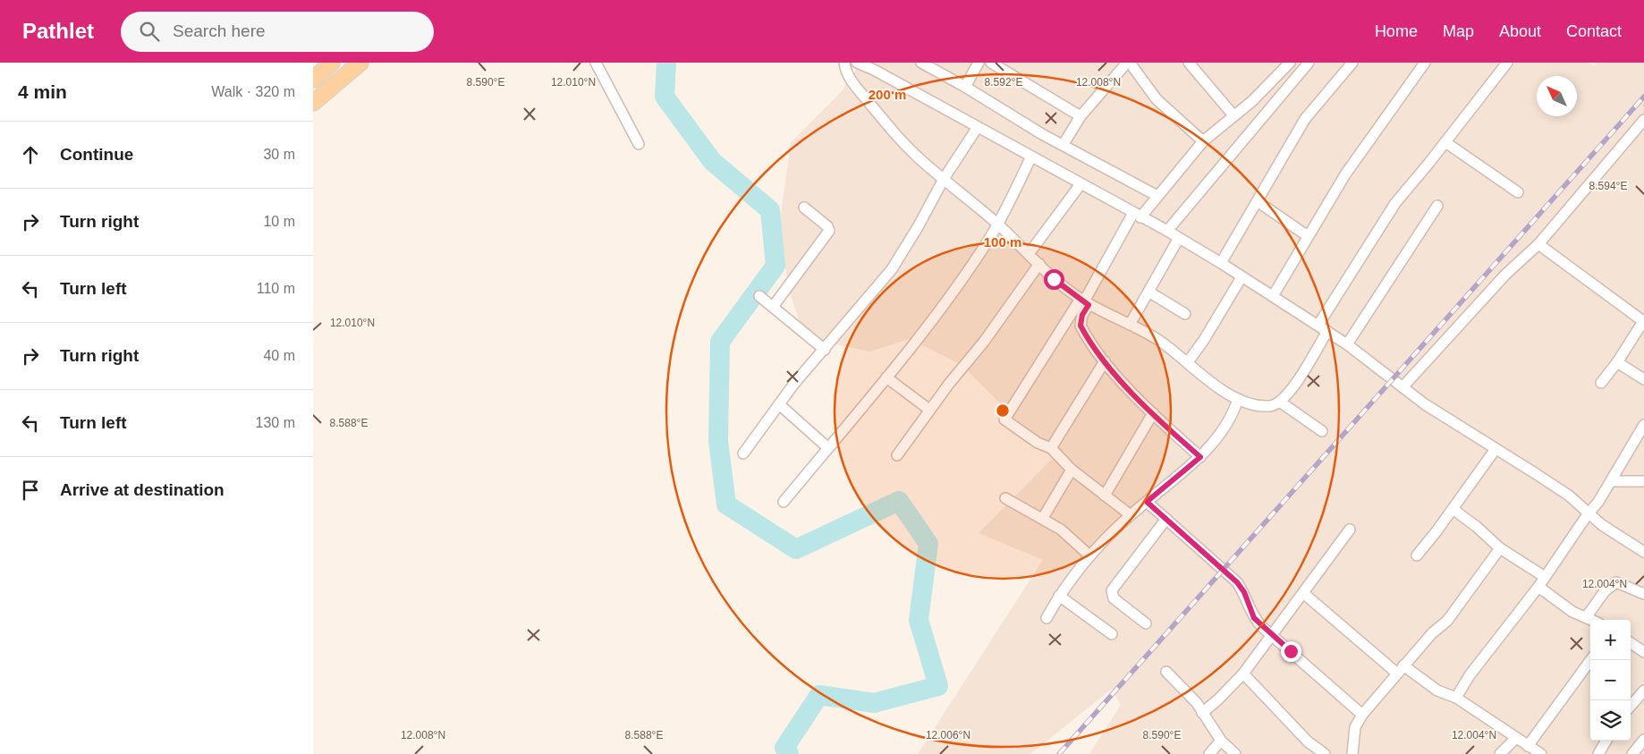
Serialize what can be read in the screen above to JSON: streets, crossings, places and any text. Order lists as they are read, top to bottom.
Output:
{
  "north": "top left",
  "page": {
    "header": "Pathlet",
    "search": "Search here",
    "nav": [
      "Home",
      "Map",
      "About",
      "Contact"
    ],
    "heading": ["4 min", "Walk · 320 m"],
    "list": [
      ["Continue", "30 m"],
      ["Turn right", "10 m"],
      ["Turn left", "110 m"],
      ["Turn right", "40 m"],
      ["Turn left", "130 m"],
      "Arrive at destination"
    ],
    "map_buttons": ["+", "−"]
  },
  "coordinates": [
    "8.590°E",
    "12.010°N",
    "8.592°E",
    "12.008°N",
    "8.594°E",
    "8.588°E",
    "12.004°N",
    "12.006°N"
  ],
  "rings": ["200 m", "100 m"]
}
